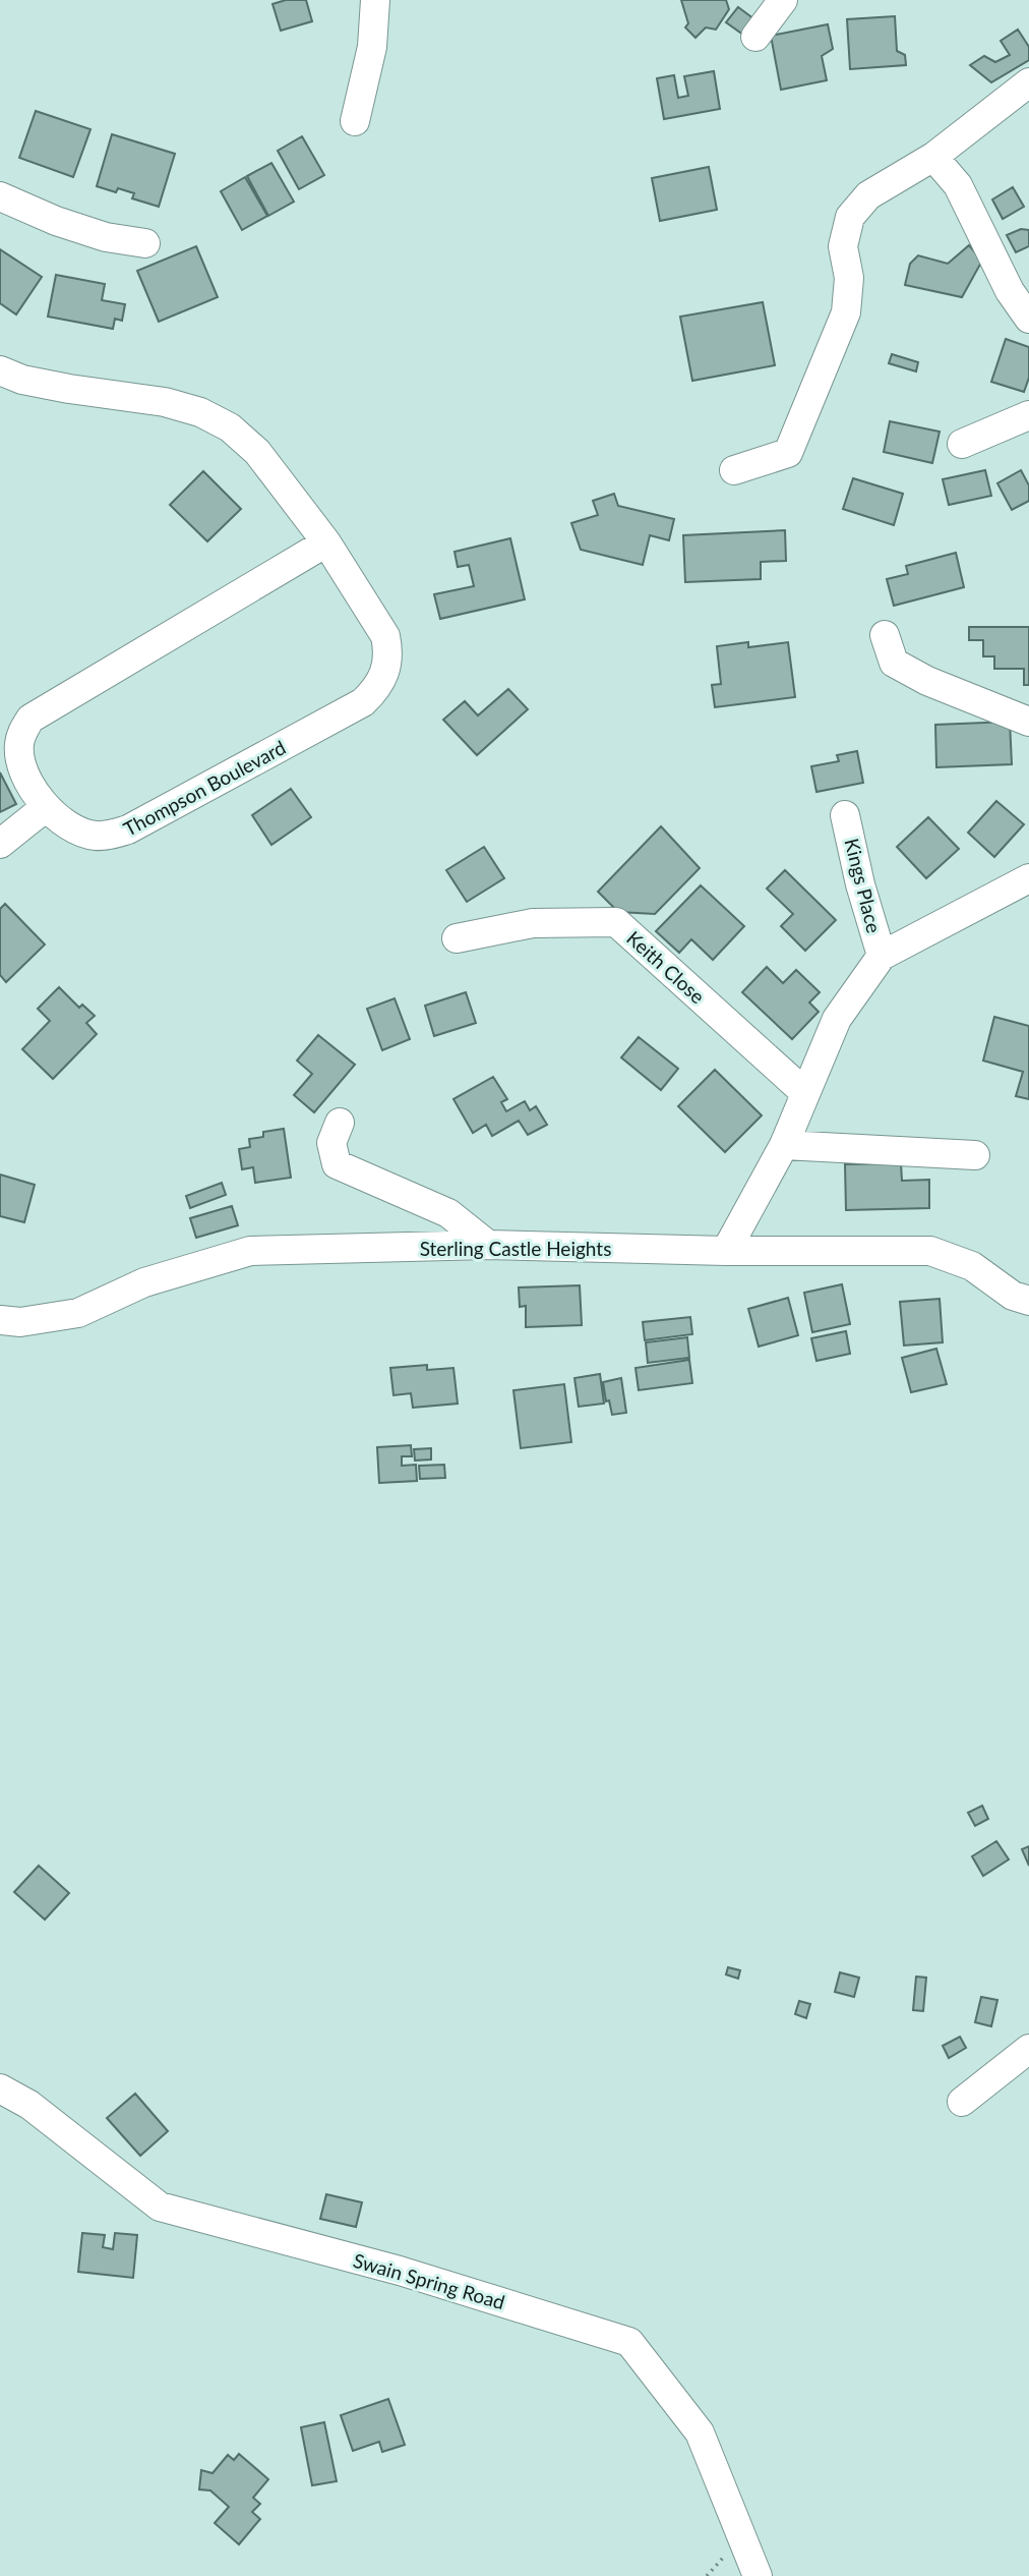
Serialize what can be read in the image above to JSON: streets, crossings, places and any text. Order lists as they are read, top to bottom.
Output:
{
  "streets": {
    "street": [
      "Thompson Boulevard",
      "Kings Place",
      "Keith Close",
      "Sterling Castle Heights",
      "Swain Spring Road"
    ]
  }
}
